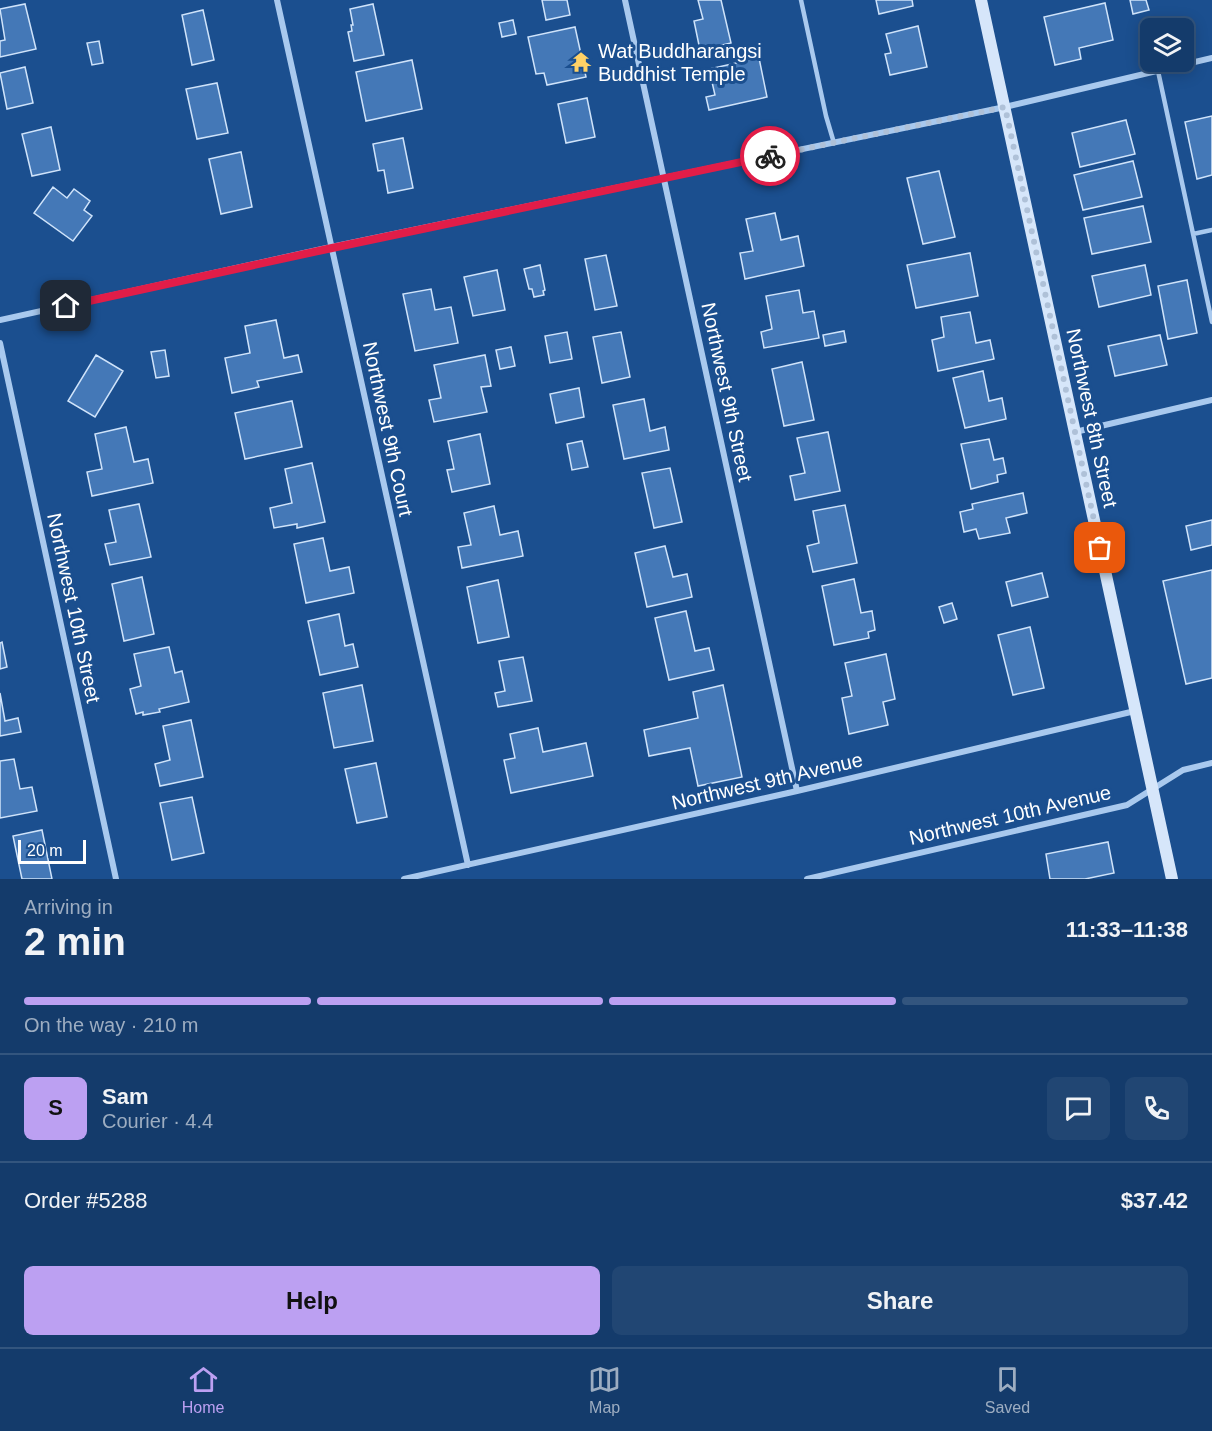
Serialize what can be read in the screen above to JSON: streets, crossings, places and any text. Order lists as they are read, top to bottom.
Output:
{
  "streets": {
    "street": [
      "Northwest 9th Street",
      "Northwest 8th Street",
      "Northwest 9th Court",
      "Northwest 10th Street",
      "Northwest 9th Avenue",
      "Northwest 10th Avenue"
    ]
  },
  "crossings": [
    ["Northwest 9th Street", "Northwest 9th Avenue"],
    ["Northwest 8th Street", "Northwest 9th Avenue"],
    ["Northwest 8th Street", "Northwest 10th Avenue"],
    ["Northwest 9th Court", "Northwest 9th Avenue"]
  ],
  "places": {
    "temple": ["Wat Buddharangsi Buddhist Temple"]
  },
  "scale_bar": "20 m",
  "page": {
    "scale": "20 m",
    "heading": ["2 min", "Arriving in", "11:33–11:38"],
    "panel": [
      "Sam",
      "Courier · 4.4",
      "Order #5288",
      "$37.42"
    ],
    "bar": "On the way · 210 m",
    "round": "S",
    "buttons": ["Help", "Share"],
    "tabs": ["Home", "Map", "Saved"]
  }
}
